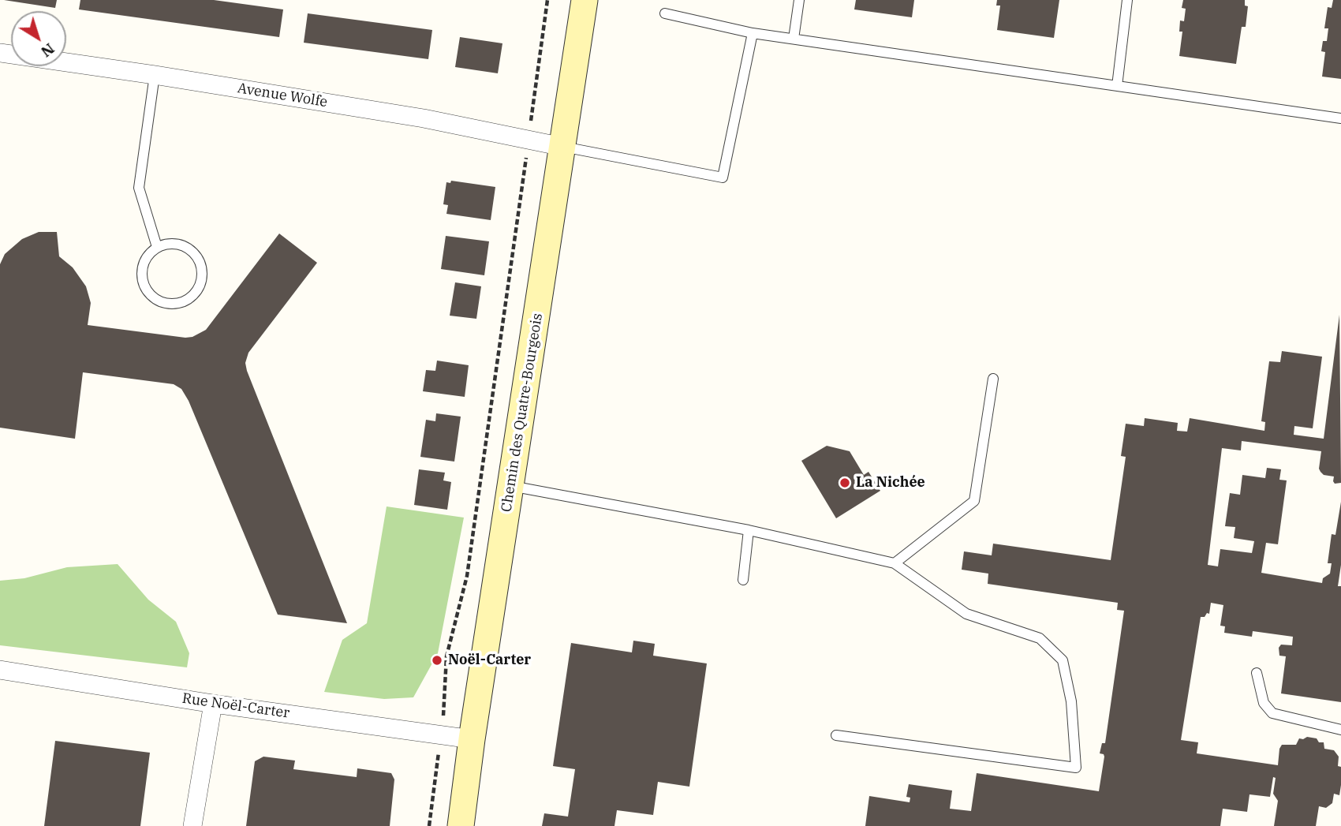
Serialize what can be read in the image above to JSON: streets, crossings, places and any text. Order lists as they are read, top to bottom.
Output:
{
  "streets": {
    "main road": ["Chemin des Quatre-Bourgeois"],
    "street": ["Avenue Wolfe", "Rue Noël-Carter"]
  },
  "crossings": [
    ["Avenue Wolfe", "Chemin des Quatre-Bourgeois"],
    ["Chemin des Quatre-Bourgeois", "Rue Noël-Carter"]
  ],
  "places": ["La Nichée", "Noël-Carter"],
  "north": "bottom right"
}
